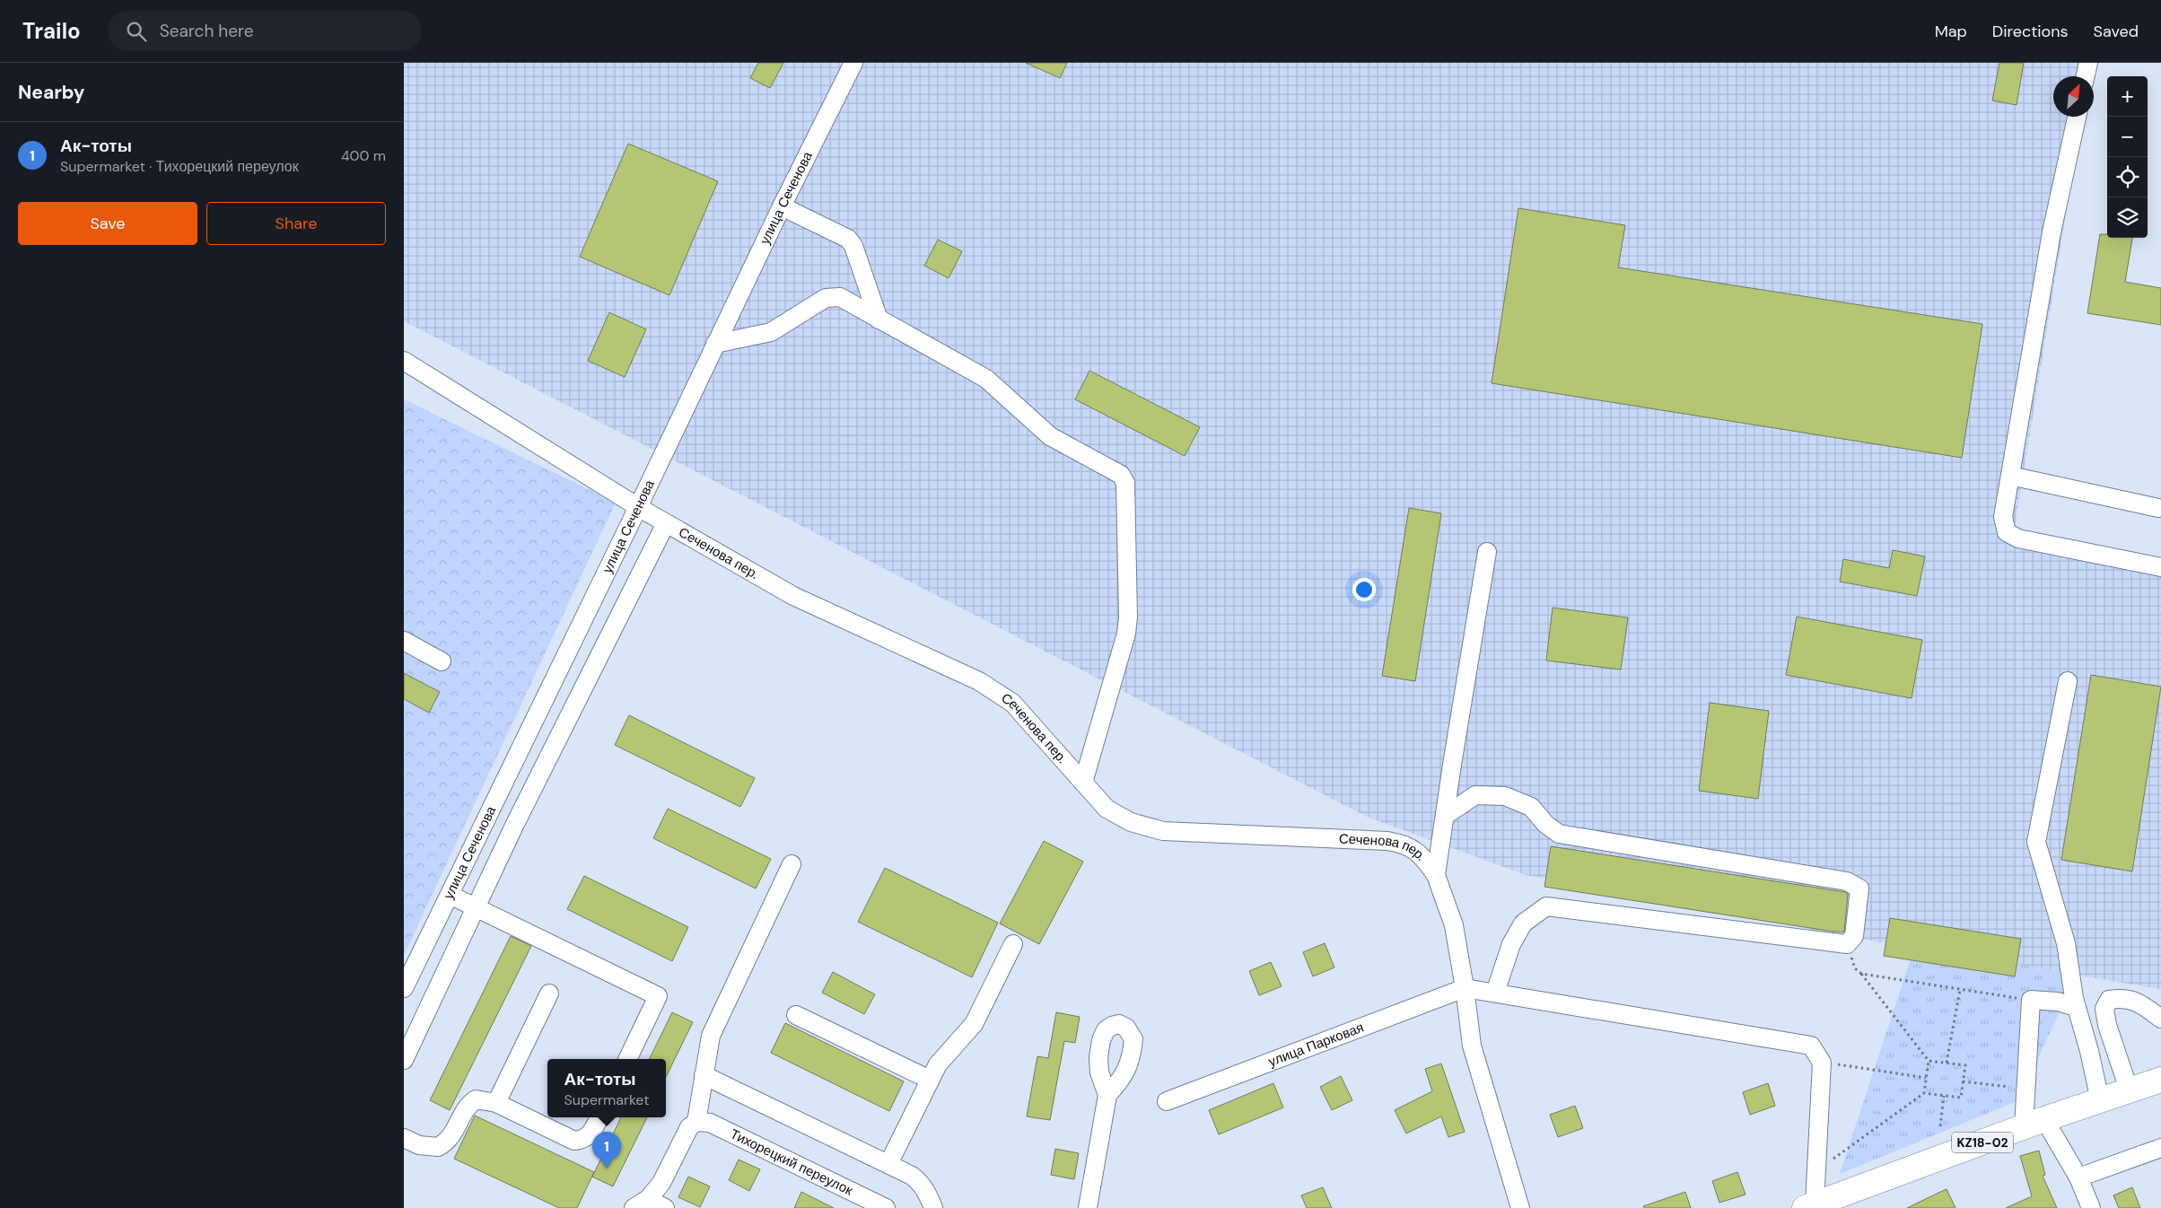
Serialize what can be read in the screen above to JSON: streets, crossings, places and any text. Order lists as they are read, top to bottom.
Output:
{
  "streets": {
    "highway": ["KZ18-02"],
    "street": [
      "улица Сеченова",
      "Сеченова пер.",
      "улица Парковая",
      "Тихорецкий переулок"
    ]
  },
  "crossings": [
    ["улица Сеченова", "Сеченова пер."]
  ],
  "north": "top right",
  "page": {
    "header": "Trailo",
    "search": "Search here",
    "nav": ["Map", "Directions", "Saved"],
    "heading": "Nearby",
    "map_buttons": ["+", "−"],
    "list": [
      {
        "mark": "1",
        "name": "Ак-тоты",
        "note": "Supermarket · Тихорецкий переулок",
        "value": "400 m"
      }
    ],
    "buttons": ["Save", "Share"],
    "popup": ["Ак-тоты", "Supermarket"],
    "pins": "1"
  }
}
